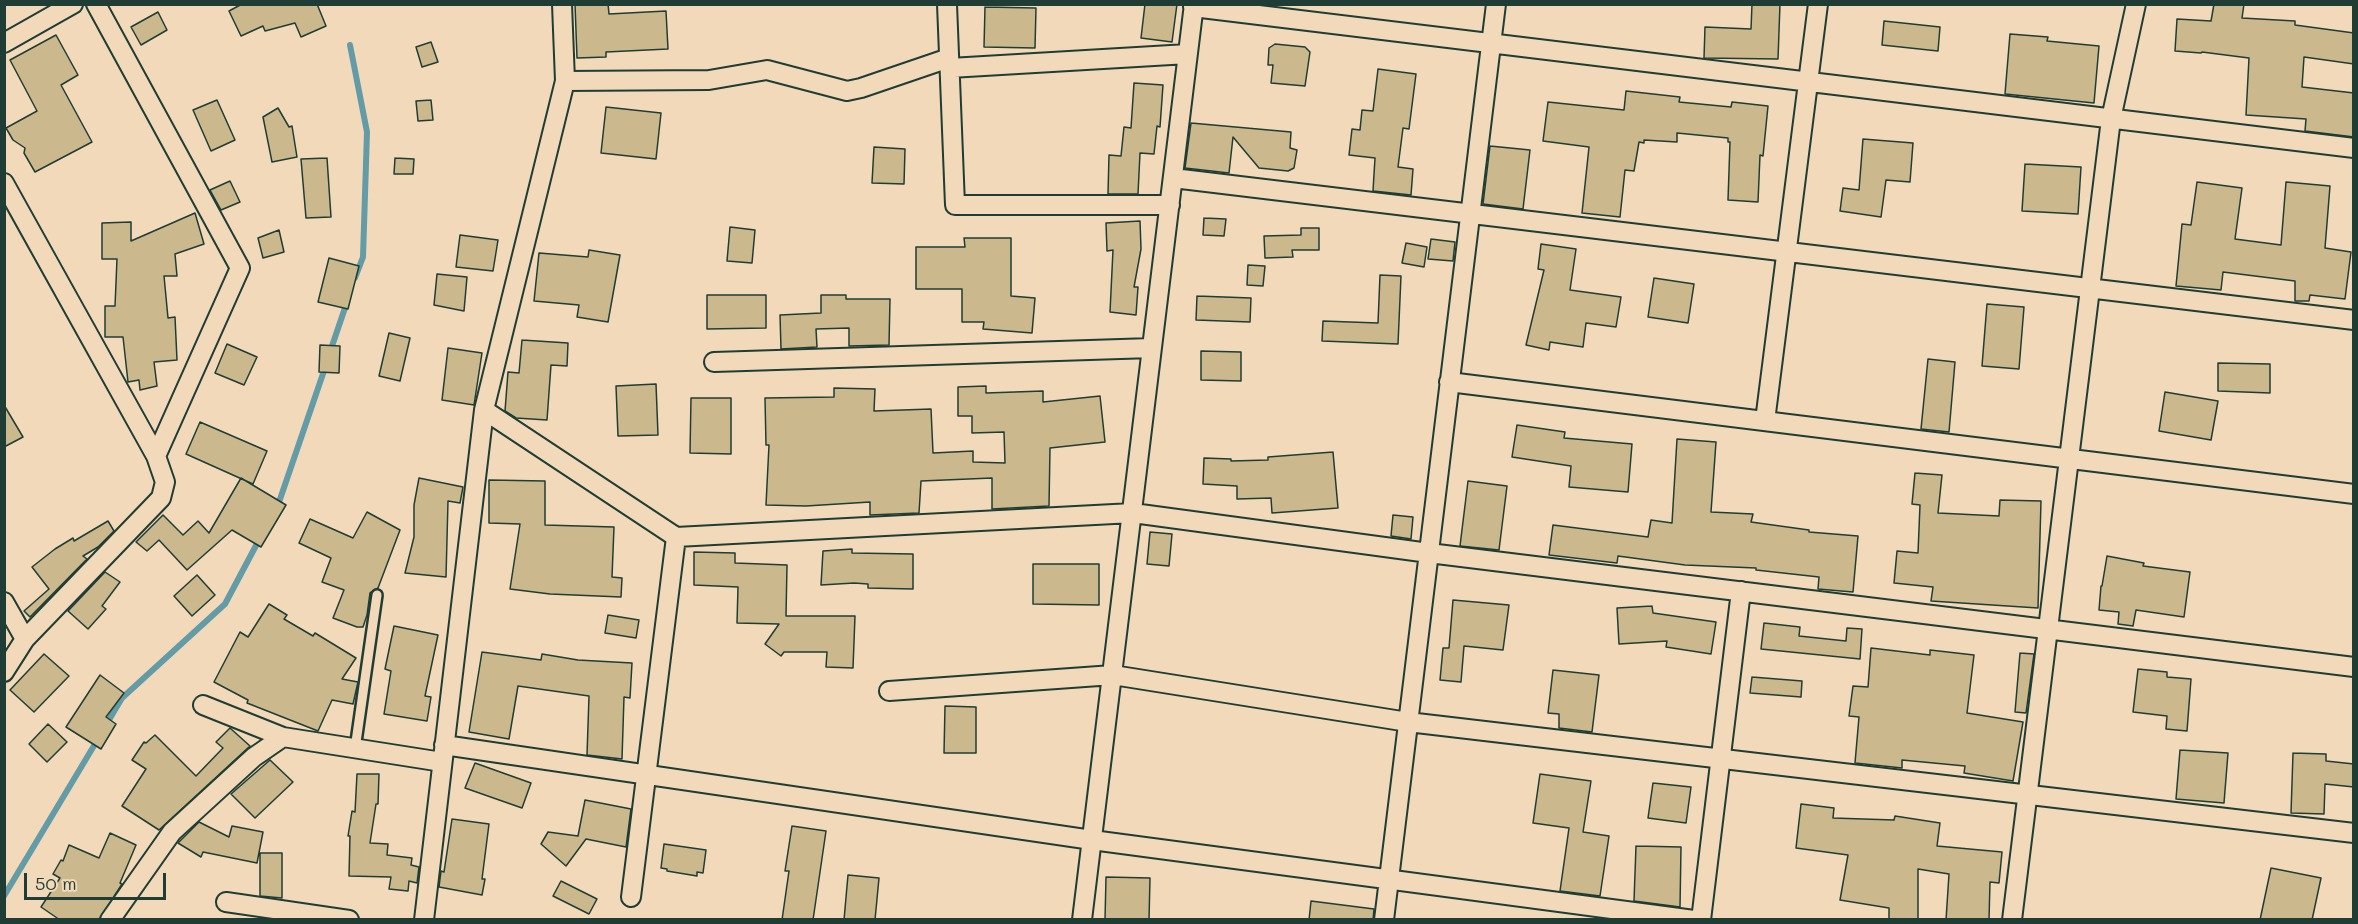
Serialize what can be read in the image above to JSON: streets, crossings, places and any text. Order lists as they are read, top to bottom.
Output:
{
  "scale_bar": "50 m"
}
